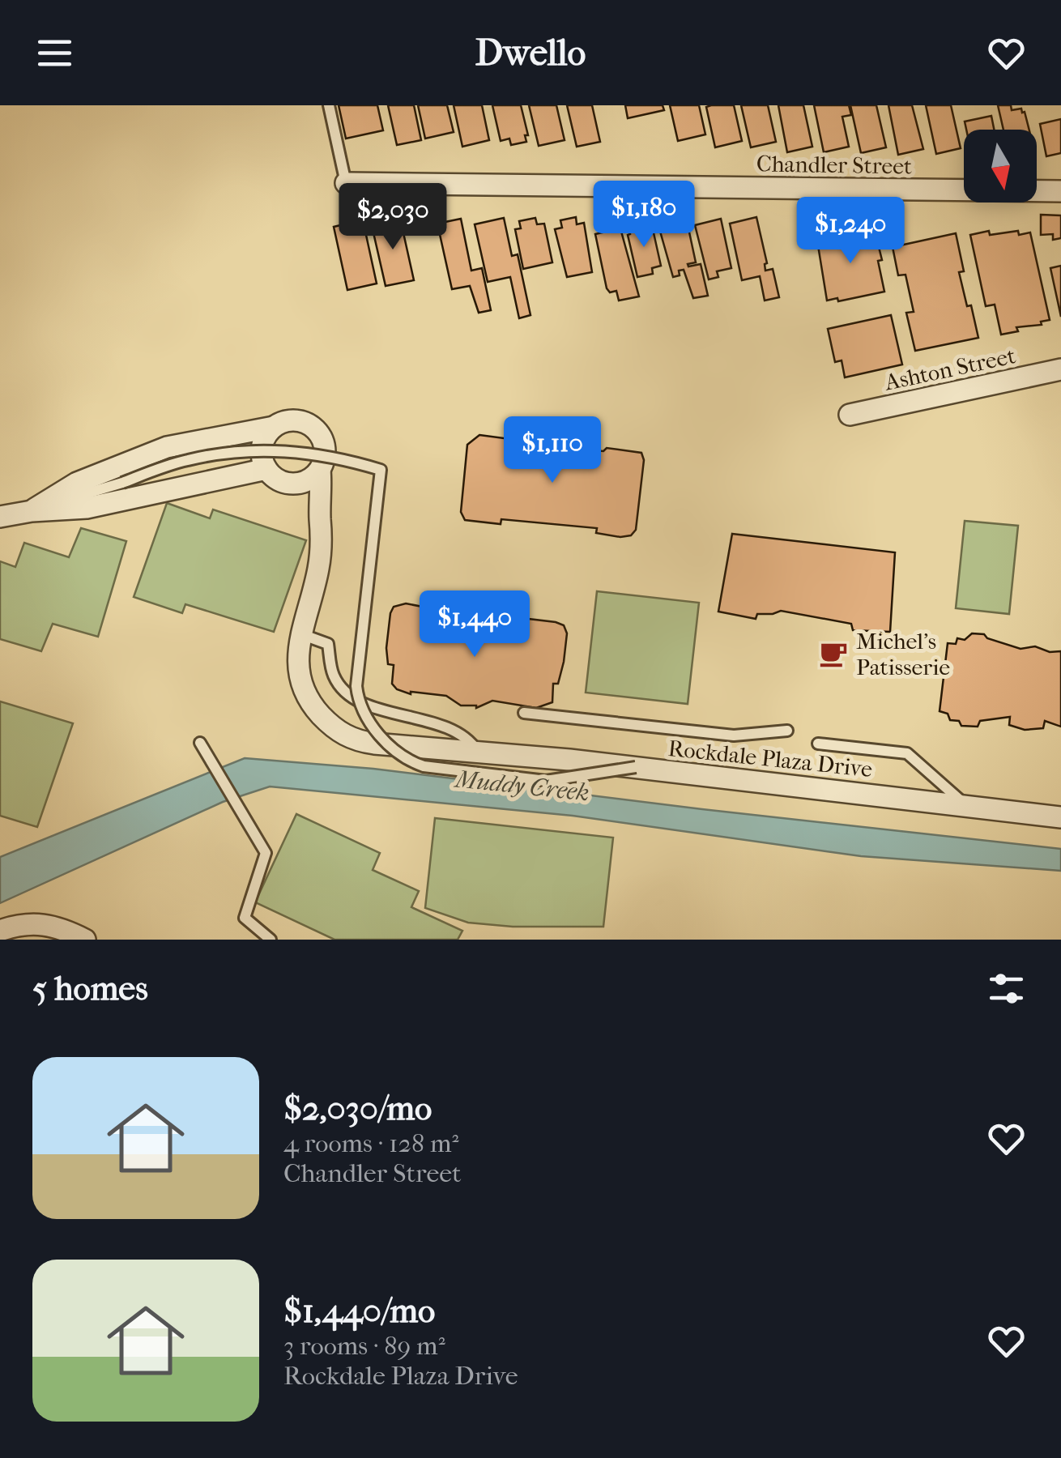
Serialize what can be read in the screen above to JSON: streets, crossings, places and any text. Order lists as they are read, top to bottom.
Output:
{
  "streets": {
    "street": ["Chandler Street", "Ashton Street", "Rockdale Plaza Drive"]
  },
  "water": ["Muddy Creek"],
  "places": {
    "cafe": ["Michel's Patisserie"]
  },
  "north": "bottom",
  "page": {
    "header": "Dwello",
    "price": [
      "$1,180",
      "$2,030",
      "$1,240",
      "$1,110",
      "$1,440"
    ],
    "heading": "5 homes",
    "list": [
      {
        "name": "$2,030/mo",
        "note": "4 rooms · 128 m² · Chandler Street"
      },
      {
        "name": "$1,440/mo",
        "note": "3 rooms · 89 m² · Rockdale Plaza Drive"
      }
    ]
  }
}
